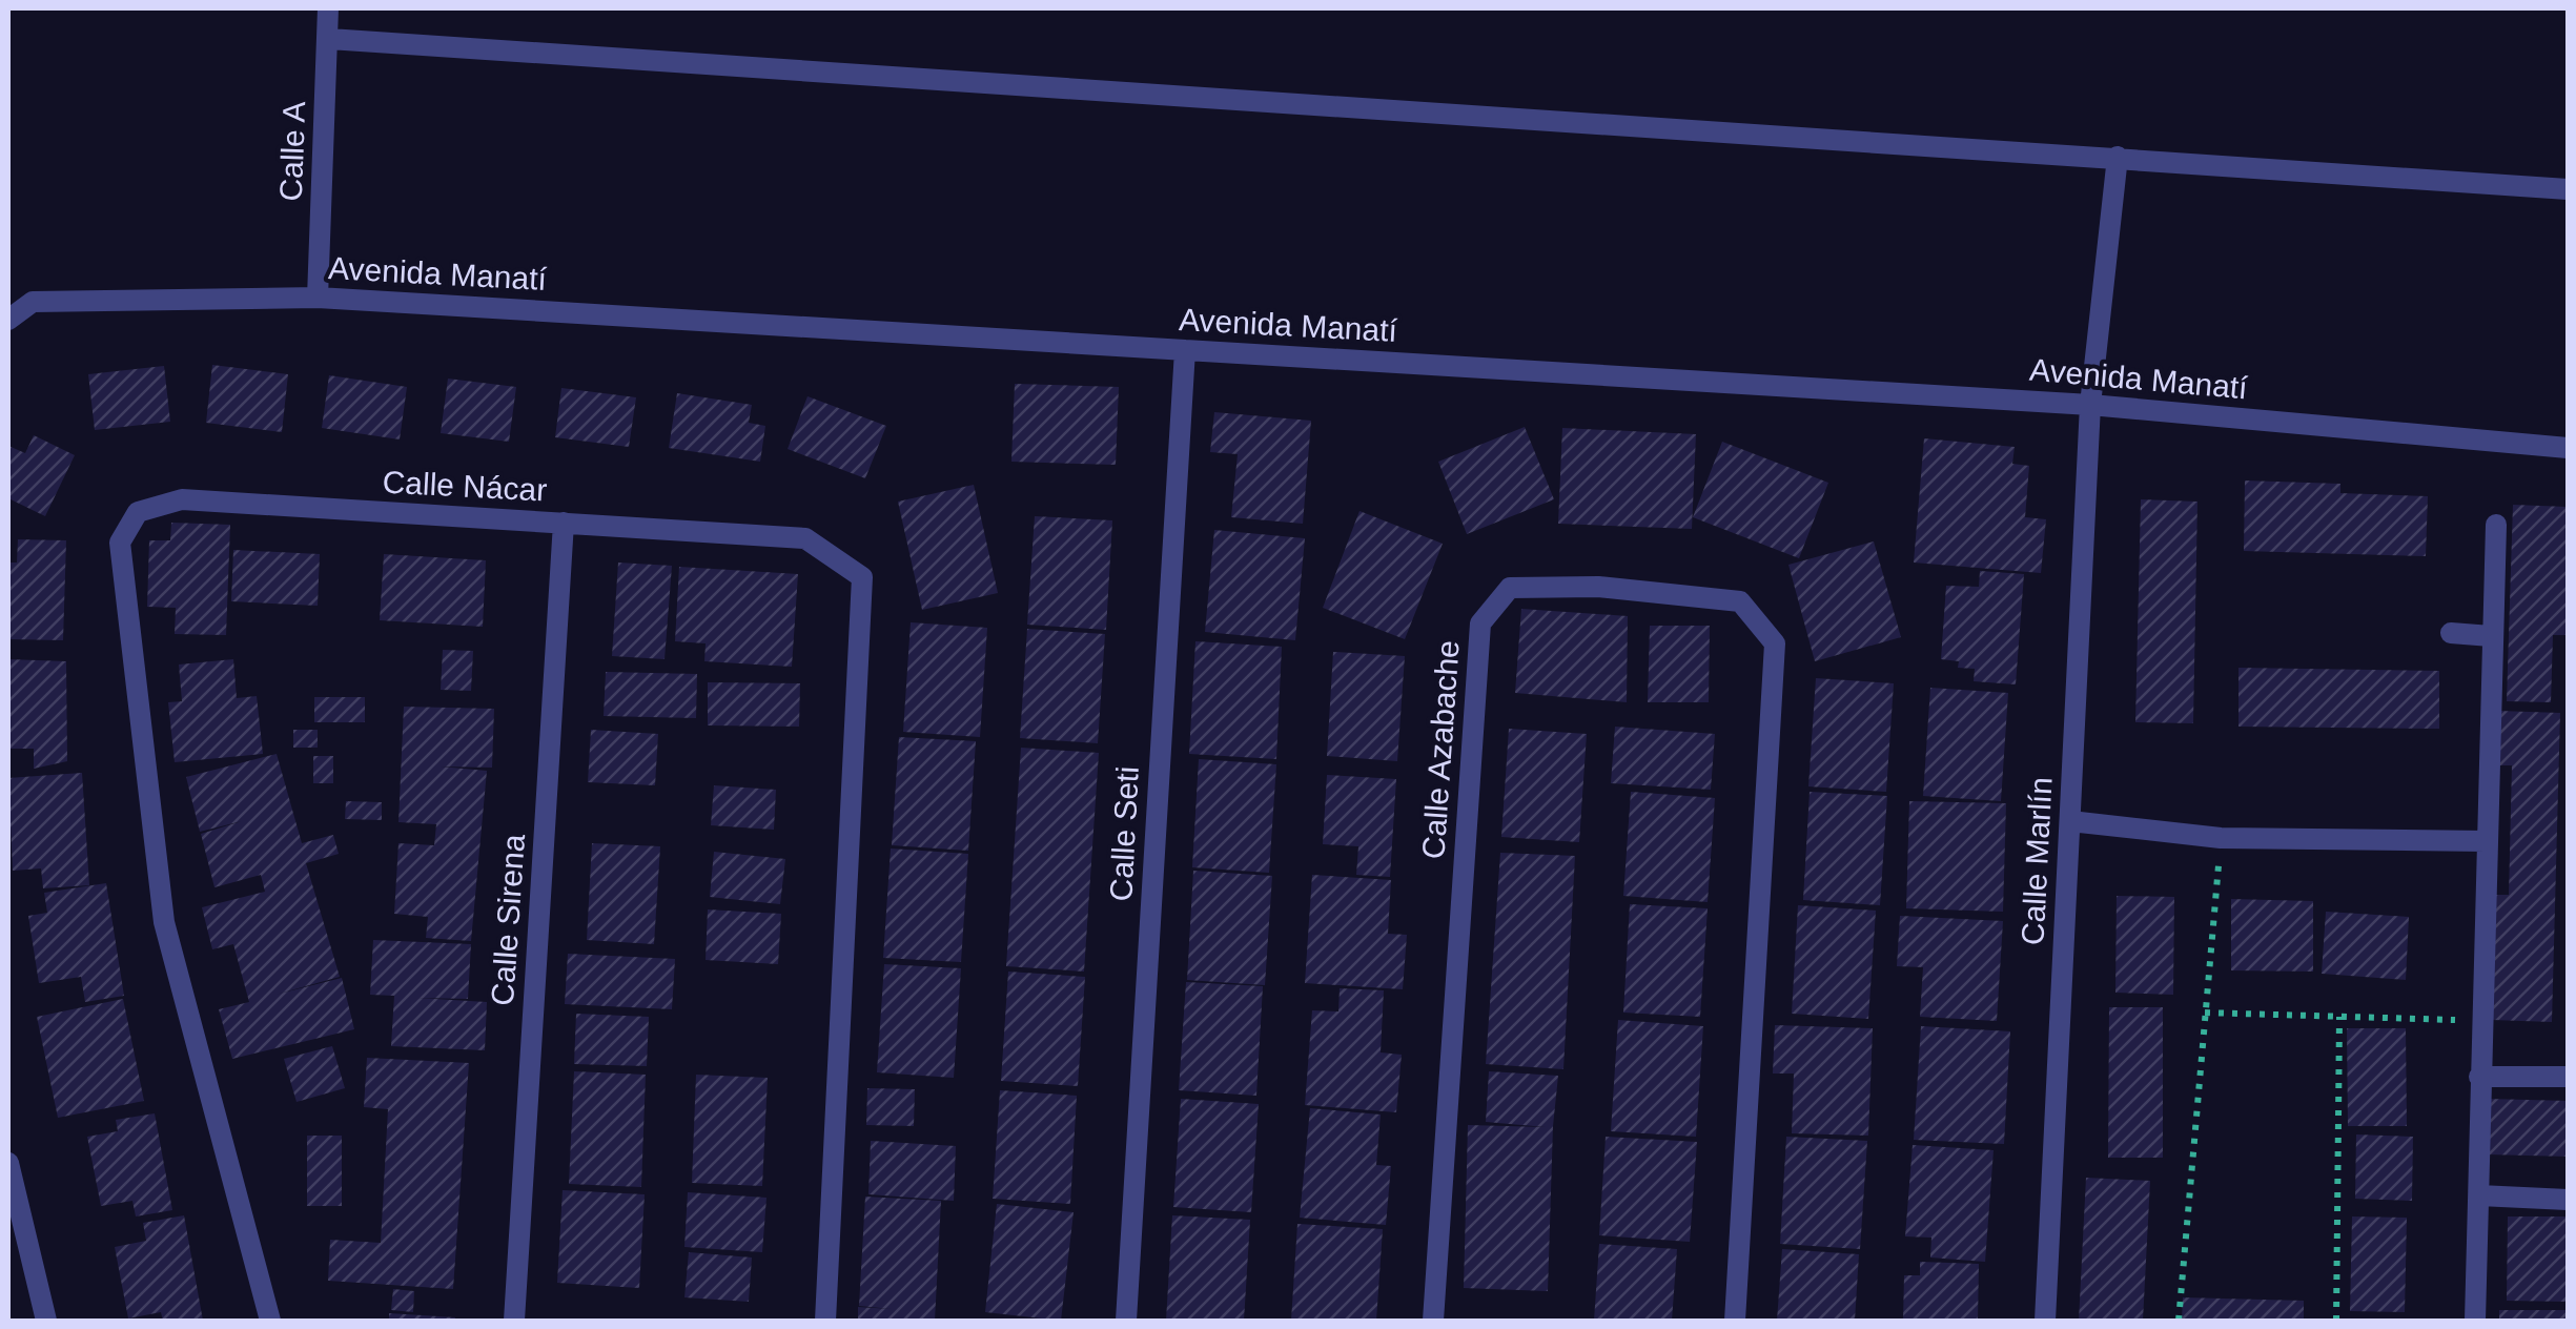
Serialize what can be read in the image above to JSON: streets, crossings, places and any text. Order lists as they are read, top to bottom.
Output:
{
  "streets": {
    "street": [
      "Calle A",
      "Avenida Manatí",
      "Calle Nácar",
      "Calle Azabache",
      "Calle Seti",
      "Calle Marlín",
      "Calle Sirena"
    ]
  },
  "crossings": [
    ["Calle A", "Avenida Manatí"],
    ["Avenida Manatí", "Calle Seti"],
    ["Avenida Manatí", "Calle Marlín"],
    ["Calle Nácar", "Calle Sirena"]
  ]
}
